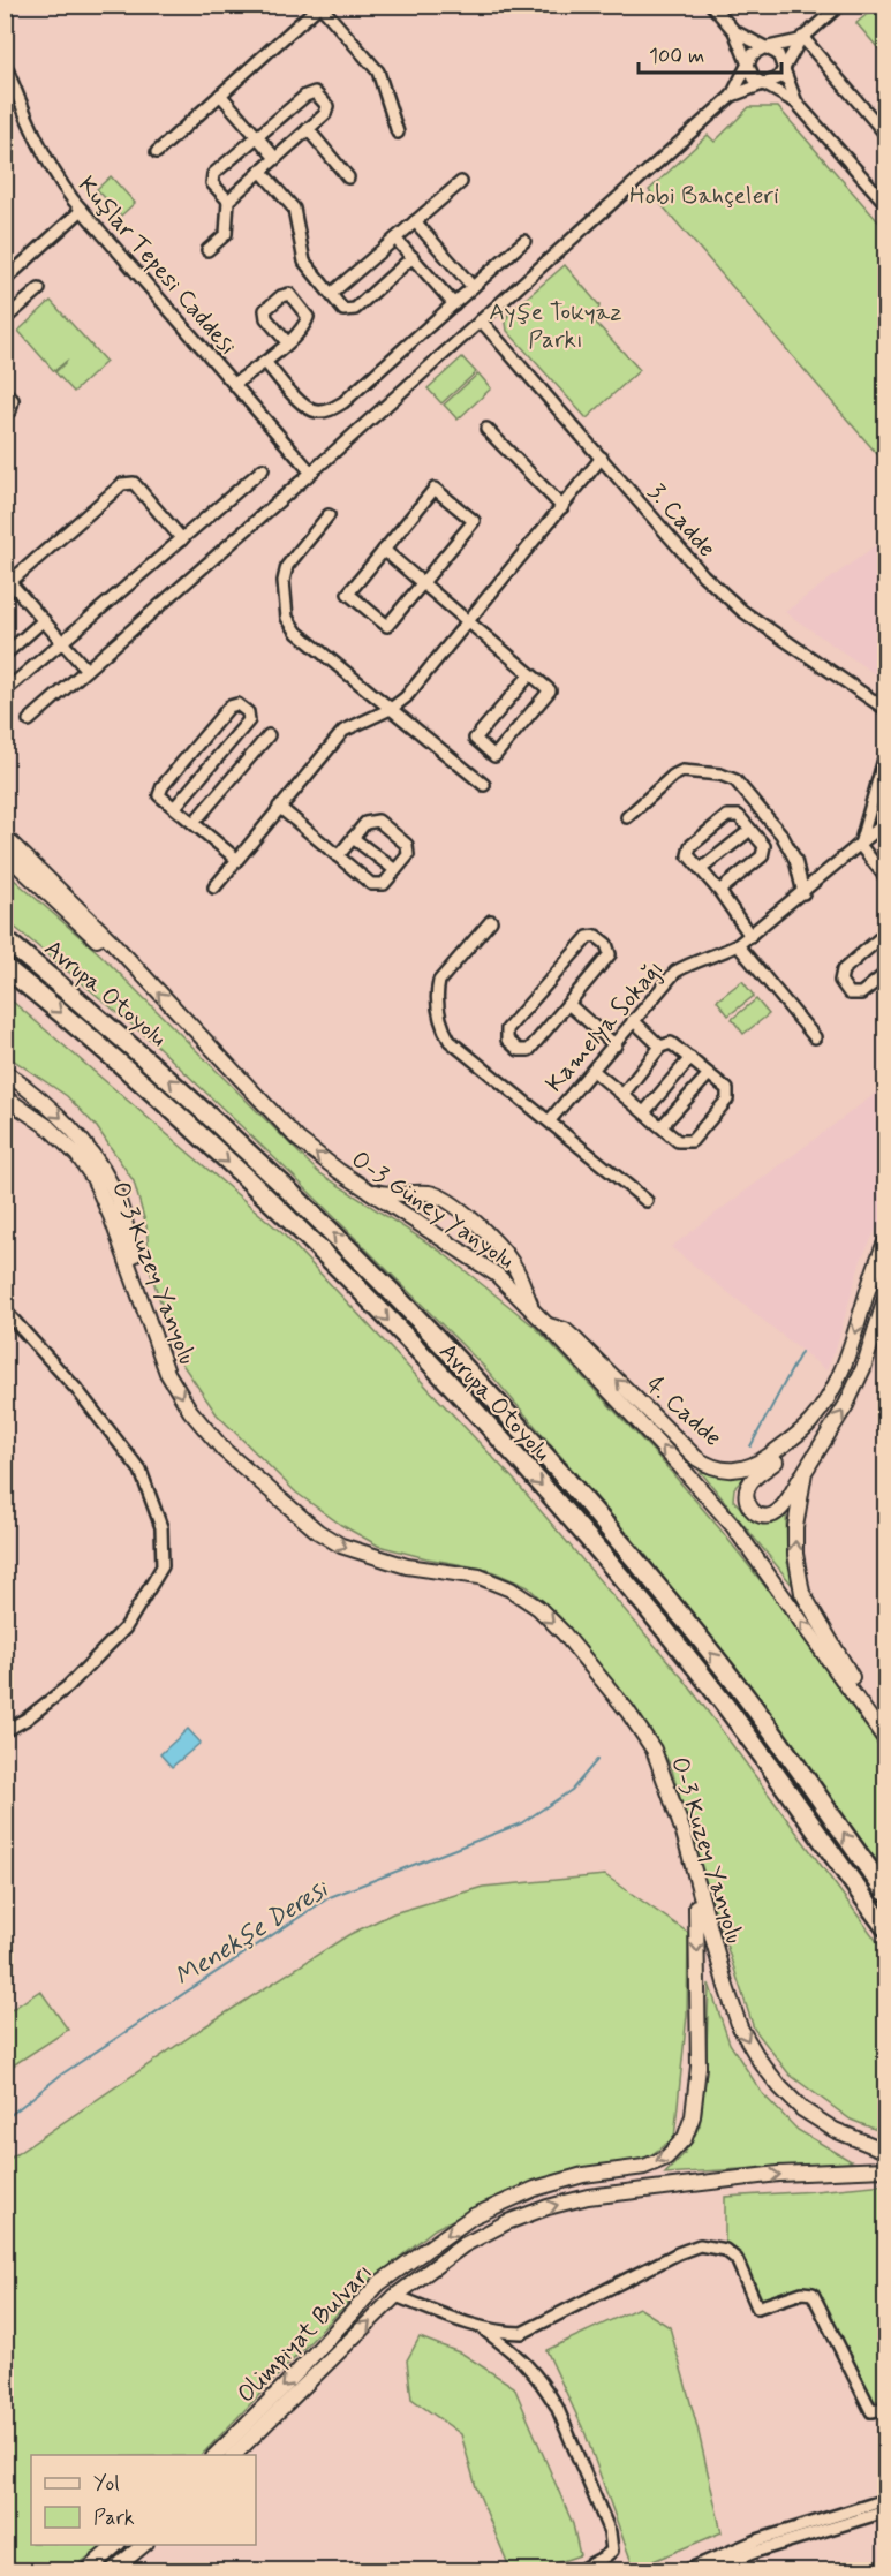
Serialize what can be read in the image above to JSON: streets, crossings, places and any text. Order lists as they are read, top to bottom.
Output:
{
  "streets": {
    "highway": ["Avrupa Otoyolu"],
    "main road": [
      "O-3 Güney Yanyolu",
      "O-3 Kuzey Yanyolu",
      "4. Cadde",
      "Olimpiyat Bulvarı"
    ],
    "street": ["Kuşlar Tepesi Caddesi", "3. Cadde", "Kamelya Sokağı"]
  },
  "crossings": [
    ["O-3 Güney Yanyolu", "4. Cadde"],
    ["O-3 Kuzey Yanyolu", "Olimpiyat Bulvarı"]
  ],
  "one_way": ["O-3 Güney Yanyolu", "O-3 Kuzey Yanyolu"],
  "water": ["Menekşe Deresi"],
  "parks": ["Hobi Bahçeleri", "Ayşe Tokyaz Parkı"],
  "legend": ["Yol", "Park"],
  "scale_bar": "100 m"
}
